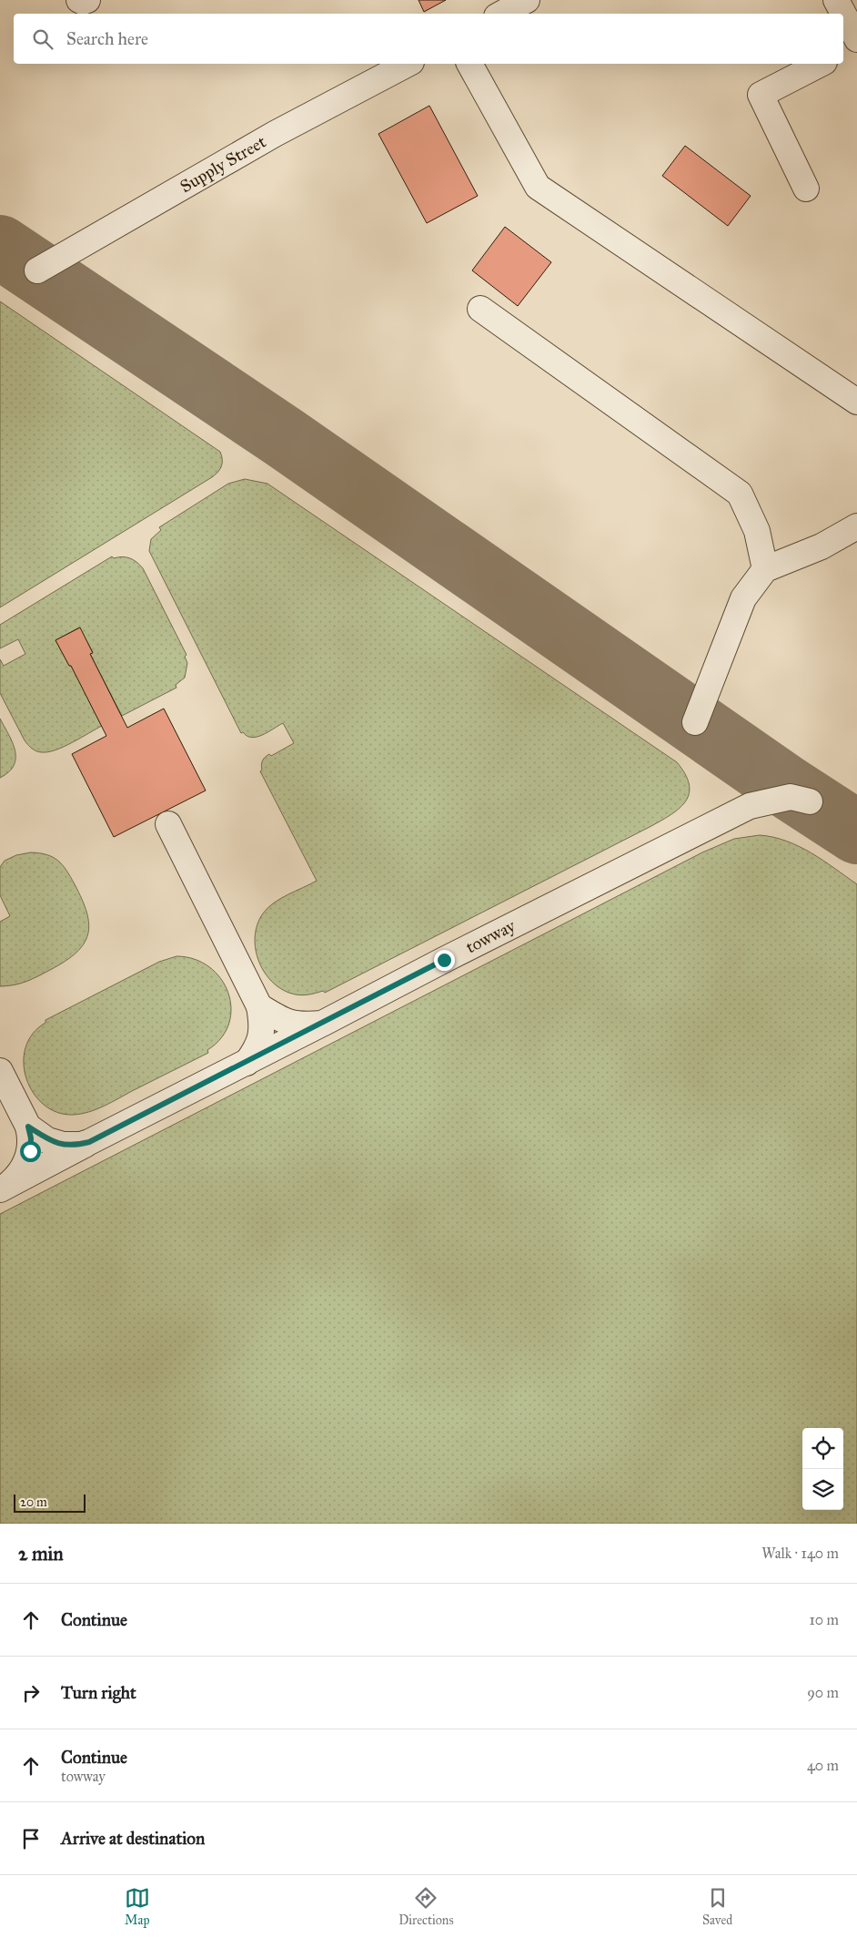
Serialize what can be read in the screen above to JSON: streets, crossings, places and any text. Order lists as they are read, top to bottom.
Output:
{
  "streets": {
    "street": ["Supply Street", "towway"]
  },
  "scale_bar": "20 m",
  "page": {
    "search": "Search here",
    "scale": "20 m",
    "heading": ["2 min", "Walk · 140 m"],
    "list": [
      ["Continue", "10 m"],
      ["Turn right", "90 m"],
      ["Continue", "towway", "40 m"],
      "Arrive at destination"
    ],
    "nav": ["Map", "Directions", "Saved"]
  }
}
